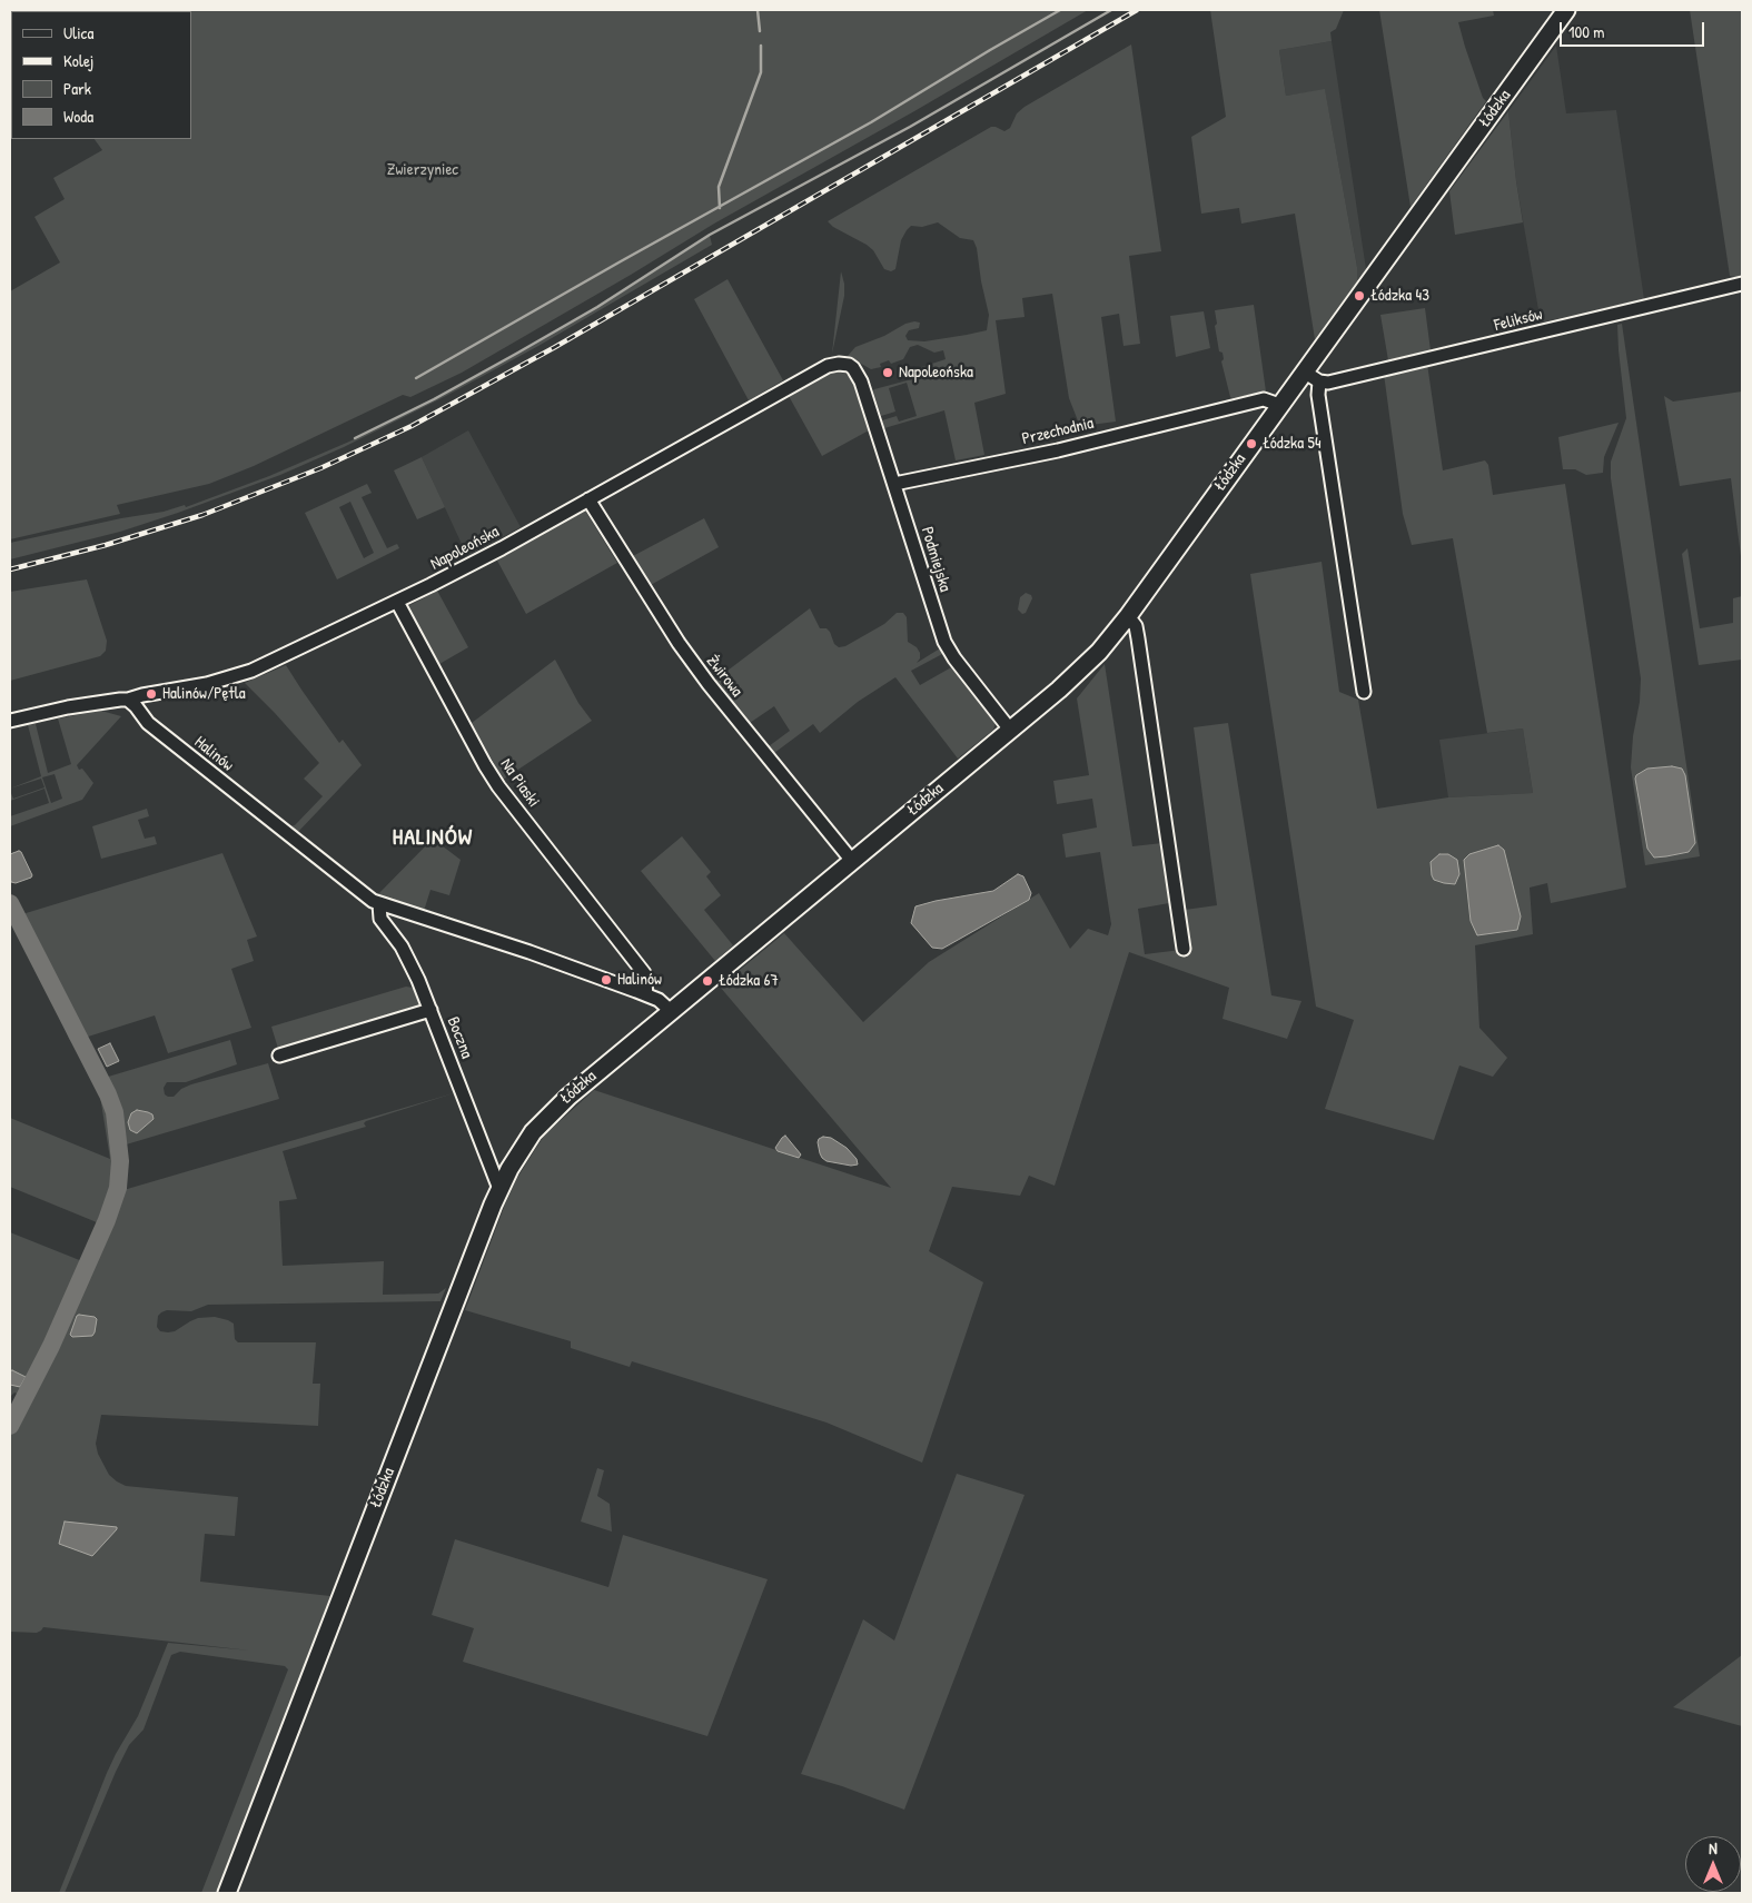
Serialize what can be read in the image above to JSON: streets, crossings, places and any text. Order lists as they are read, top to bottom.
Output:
{
  "streets": {
    "main road": ["Łódzka"],
    "street": [
      "Feliksów",
      "Przechodnia",
      "Napoleońska",
      "Podmiejska",
      "Żwirowa",
      "Halinów",
      "Na Piaski",
      "Boczna"
    ]
  },
  "crossings": [
    ["Łódzka", "Przechodnia"],
    ["Łódzka", "Podmiejska"],
    ["Łódzka", "Żwirowa"],
    ["Łódzka", "Halinów"],
    ["Łódzka", "Boczna"],
    ["Przechodnia", "Podmiejska"],
    ["Napoleońska", "Podmiejska"],
    ["Napoleońska", "Żwirowa"],
    ["Napoleońska", "Halinów"],
    ["Napoleońska", "Na Piaski"],
    ["Halinów", "Na Piaski"],
    ["Halinów", "Boczna"]
  ],
  "districts": ["HALINÓW"],
  "parks": ["Zwierzyniec"],
  "places": [
    "Łódzka 43",
    "Napoleońska",
    "Łódzka 54",
    "Halinów/Pętla",
    "Halinów",
    "Łódzka 67"
  ],
  "legend": [
    "Ulica",
    "Kolej",
    "Park",
    "Woda"
  ],
  "scale_bar": "100 m",
  "north": "top"
}
